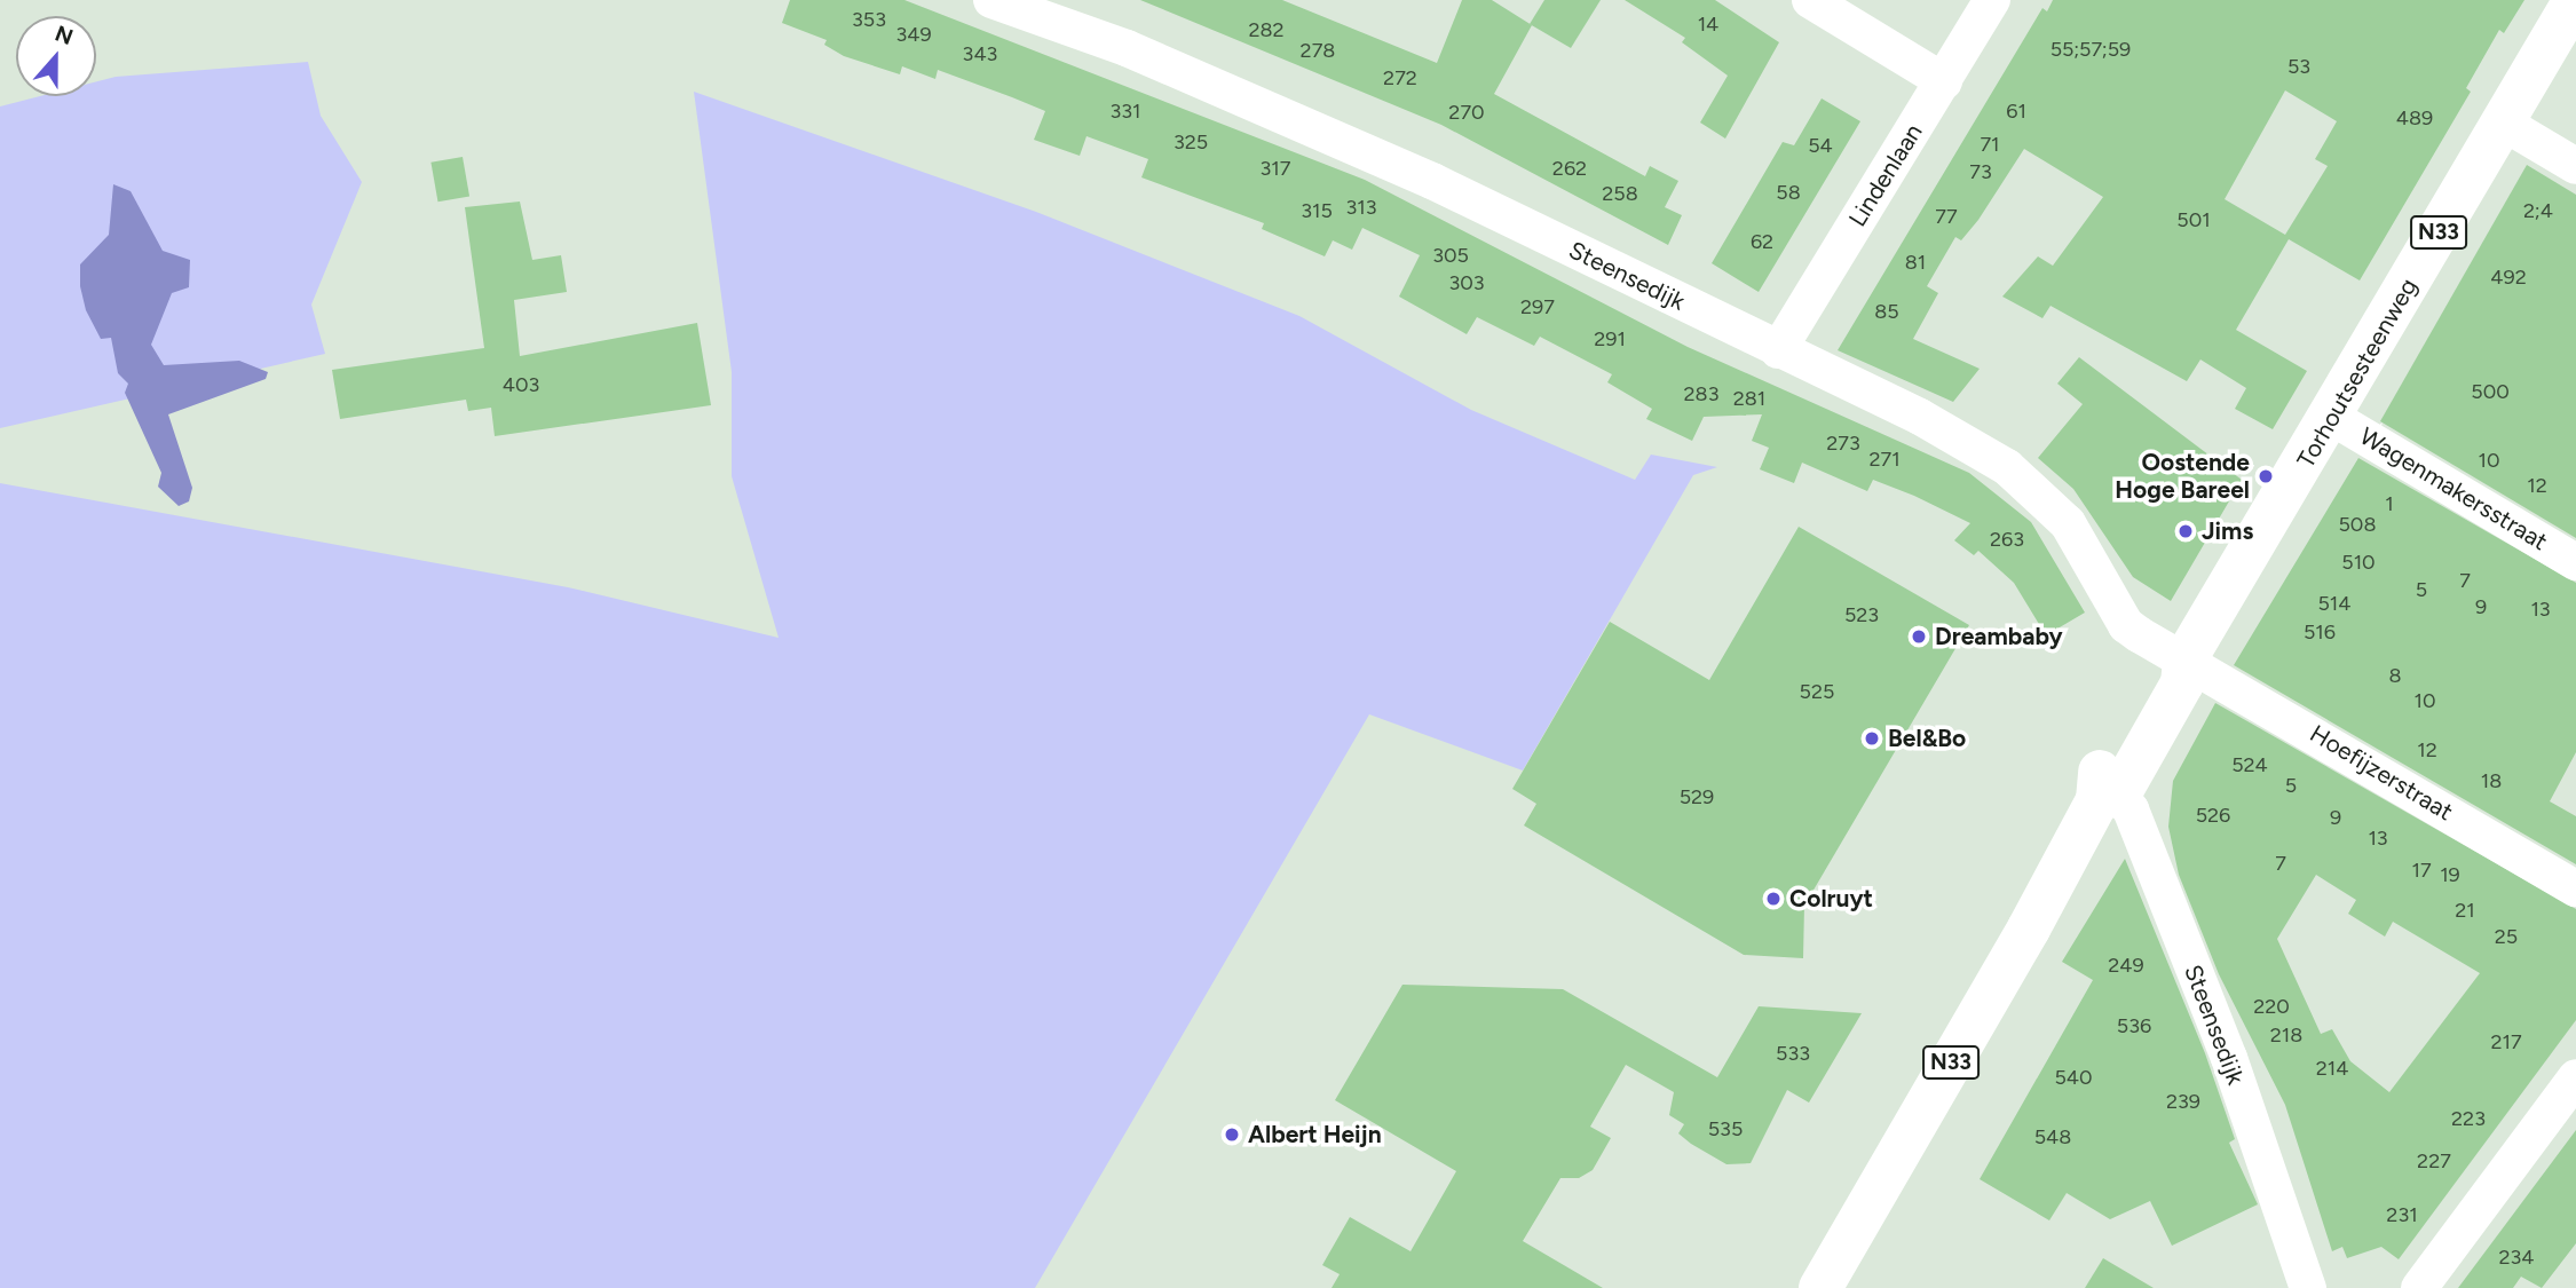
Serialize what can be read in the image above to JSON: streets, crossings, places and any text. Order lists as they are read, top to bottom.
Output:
{
  "streets": {
    "main road": ["N33", "Torhoutsesteenweg"],
    "street": [
      "Lindenlaan",
      "Steensedijk",
      "Wagenmakersstraat",
      "Hoefijzerstraat"
    ]
  },
  "crossings": [
    ["Lindenlaan", "Steensedijk"],
    ["Steensedijk", "Torhoutsesteenweg"],
    ["Steensedijk", "Hoefijzerstraat"],
    ["Torhoutsesteenweg", "Wagenmakersstraat"],
    ["Torhoutsesteenweg", "Hoefijzerstraat"]
  ],
  "places": [
    "Oostende Hoge Bareel",
    "Jims",
    "Dreambaby",
    "Bel&Bo",
    "Colruyt",
    "Albert Heijn"
  ],
  "house_numbers": [
    "353",
    "14",
    "282",
    "349",
    "55;57;59",
    "278",
    "343",
    "53",
    "272",
    "331",
    "61",
    "270",
    "489",
    "325",
    "71",
    "54",
    "317",
    "262",
    "73",
    "58",
    "258",
    "313",
    "315",
    "2;4",
    "77",
    "501",
    "62",
    "305",
    "81",
    "492",
    "303",
    "297",
    "85",
    "291",
    "403",
    "500",
    "283",
    "281",
    "273",
    "271",
    "10",
    "12",
    "1",
    "508",
    "263",
    "510",
    "7",
    "5",
    "514",
    "9",
    "13",
    "523",
    "516",
    "8",
    "525",
    "10",
    "12",
    "524",
    "18",
    "5",
    "529",
    "526",
    "9",
    "13",
    "7",
    "17",
    "19",
    "21",
    "25",
    "249",
    "220",
    "536",
    "218",
    "217",
    "533",
    "214",
    "540",
    "239",
    "223",
    "535",
    "548",
    "227",
    "231",
    "234"
  ],
  "north": "top"
}
